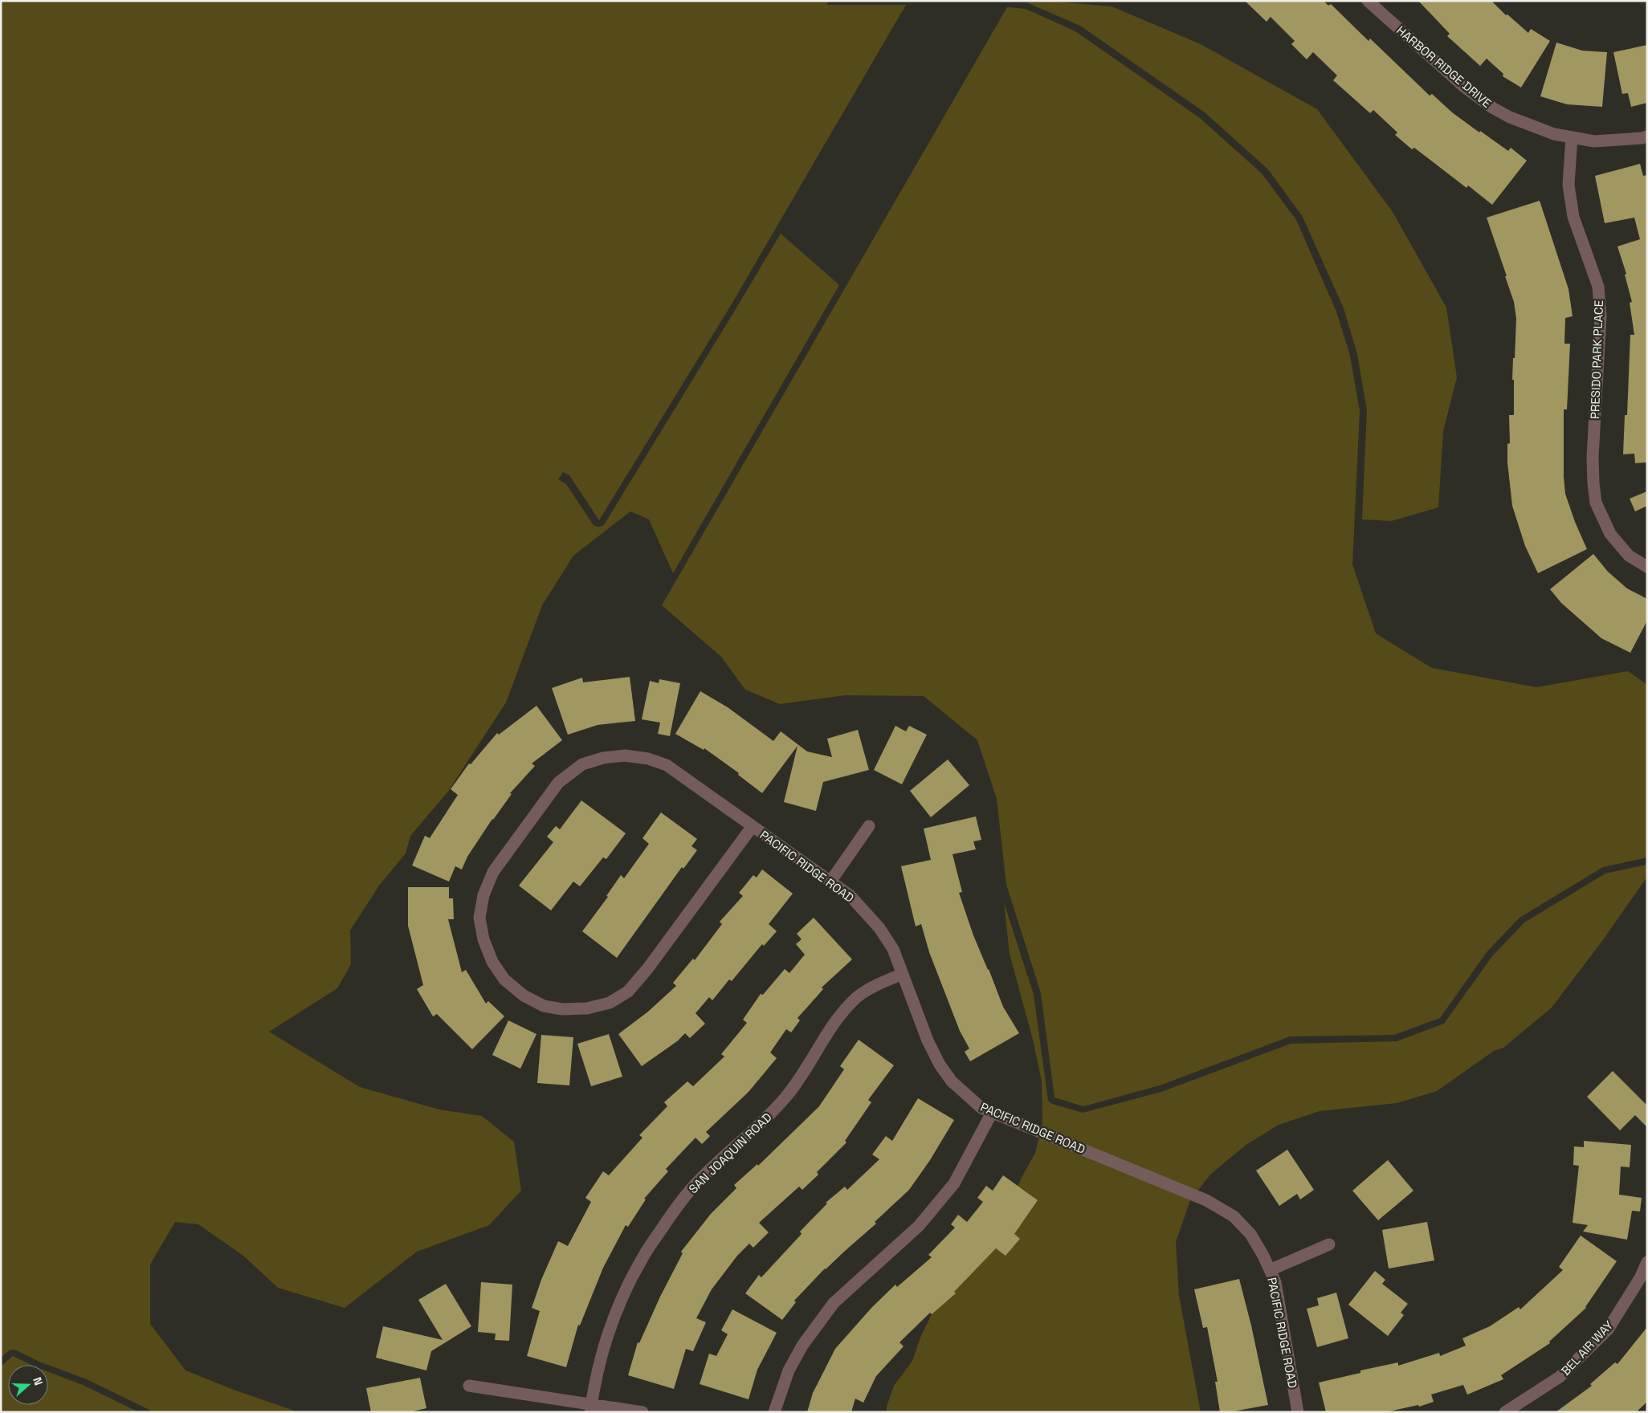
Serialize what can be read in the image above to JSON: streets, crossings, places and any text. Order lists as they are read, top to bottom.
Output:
{
  "streets": {
    "street": [
      "HARBOR RIDGE DRIVE",
      "PRESIDO PARK PLACE",
      "PACIFIC RIDGE ROAD",
      "SAN JOAQUIN ROAD",
      "BEL AIR WAY"
    ]
  },
  "crossings": [
    ["HARBOR RIDGE DRIVE", "PRESIDO PARK PLACE"],
    ["PACIFIC RIDGE ROAD", "SAN JOAQUIN ROAD"]
  ],
  "north": "right"
}
